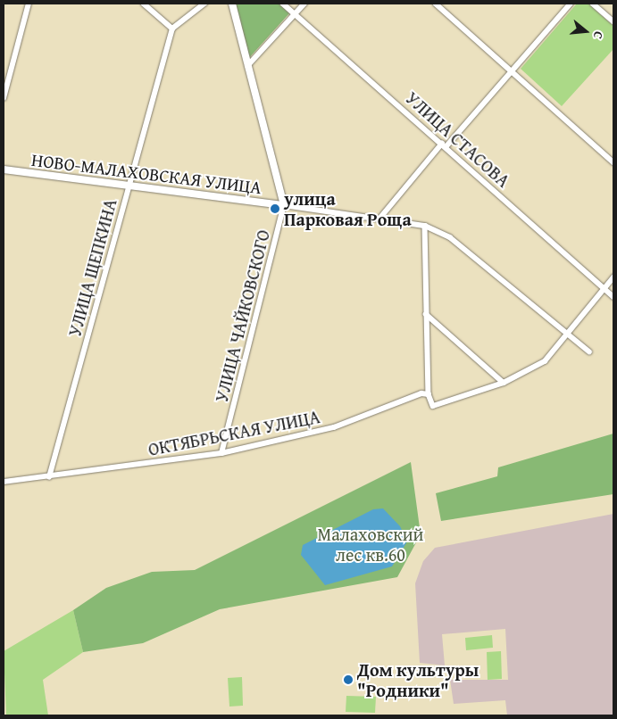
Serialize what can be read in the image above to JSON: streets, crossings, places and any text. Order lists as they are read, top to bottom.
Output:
{
  "streets": {
    "street": [
      "УЛИЦА СТАСОВА",
      "НОВО-МАЛАХОВСКАЯ УЛИЦА",
      "УЛИЦА ЩЕПКИНА",
      "УЛИЦА ЧАЙКОВСКОГО",
      "ОКТЯБРЬСКАЯ УЛИЦА"
    ]
  },
  "crossings": [
    ["НОВО-МАЛАХОВСКАЯ УЛИЦА", "УЛИЦА ЩЕПКИНА"],
    ["НОВО-МАЛАХОВСКАЯ УЛИЦА", "УЛИЦА ЧАЙКОВСКОГО"],
    ["УЛИЦА ЩЕПКИНА", "ОКТЯБРЬСКАЯ УЛИЦА"],
    ["УЛИЦА ЧАЙКОВСКОГО", "ОКТЯБРЬСКАЯ УЛИЦА"]
  ],
  "parks": ["Малаховский лес кв.60"],
  "places": ["улица Парковая Роща", "Дом культуры \"Родники\""],
  "north": "right"
}
